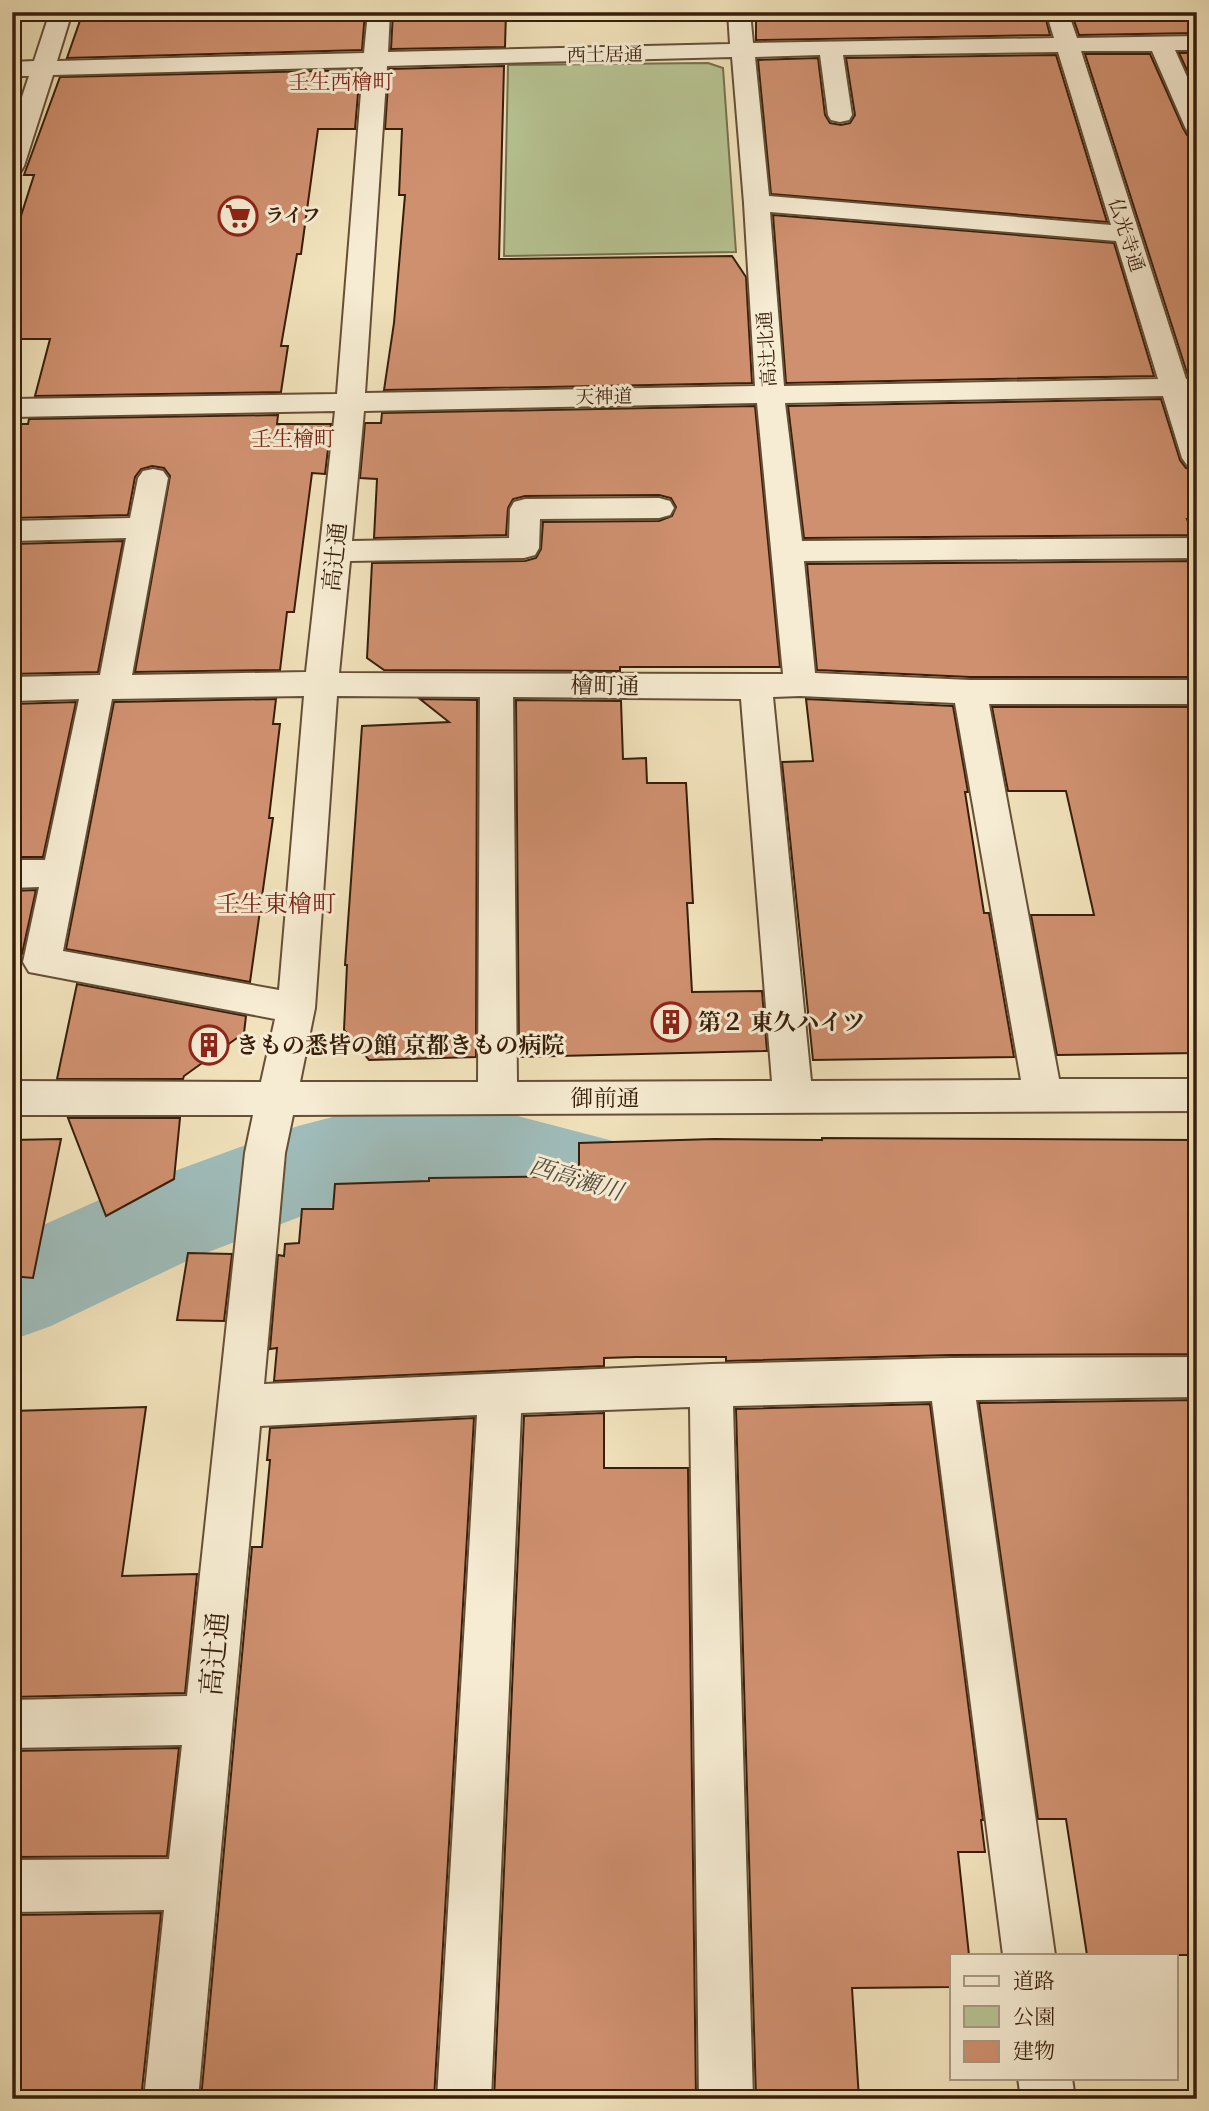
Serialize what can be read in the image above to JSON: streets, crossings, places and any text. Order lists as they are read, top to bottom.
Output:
{
  "streets": {
    "street": [
      "西土居通",
      "仏光寺通",
      "高辻北通",
      "天神道",
      "高辻通",
      "檜町通",
      "御前通"
    ]
  },
  "crossings": [
    ["西土居通", "仏光寺通"],
    ["西土居通", "高辻北通"],
    ["西土居通", "高辻通"],
    ["仏光寺通", "天神道"],
    ["高辻北通", "天神道"],
    ["高辻北通", "檜町通"],
    ["天神道", "高辻通"],
    ["高辻通", "檜町通"],
    ["高辻通", "御前通"]
  ],
  "districts": ["壬生西檜町", "壬生檜町", "壬生東檜町"],
  "water": ["西高瀬川"],
  "places": {
    "supermarket": ["ライフ"],
    "building": ["第２ 東久ハイツ", "きもの悉皆の館 京都きもの病院"]
  },
  "legend": ["道路", "公園", "建物"]
}
